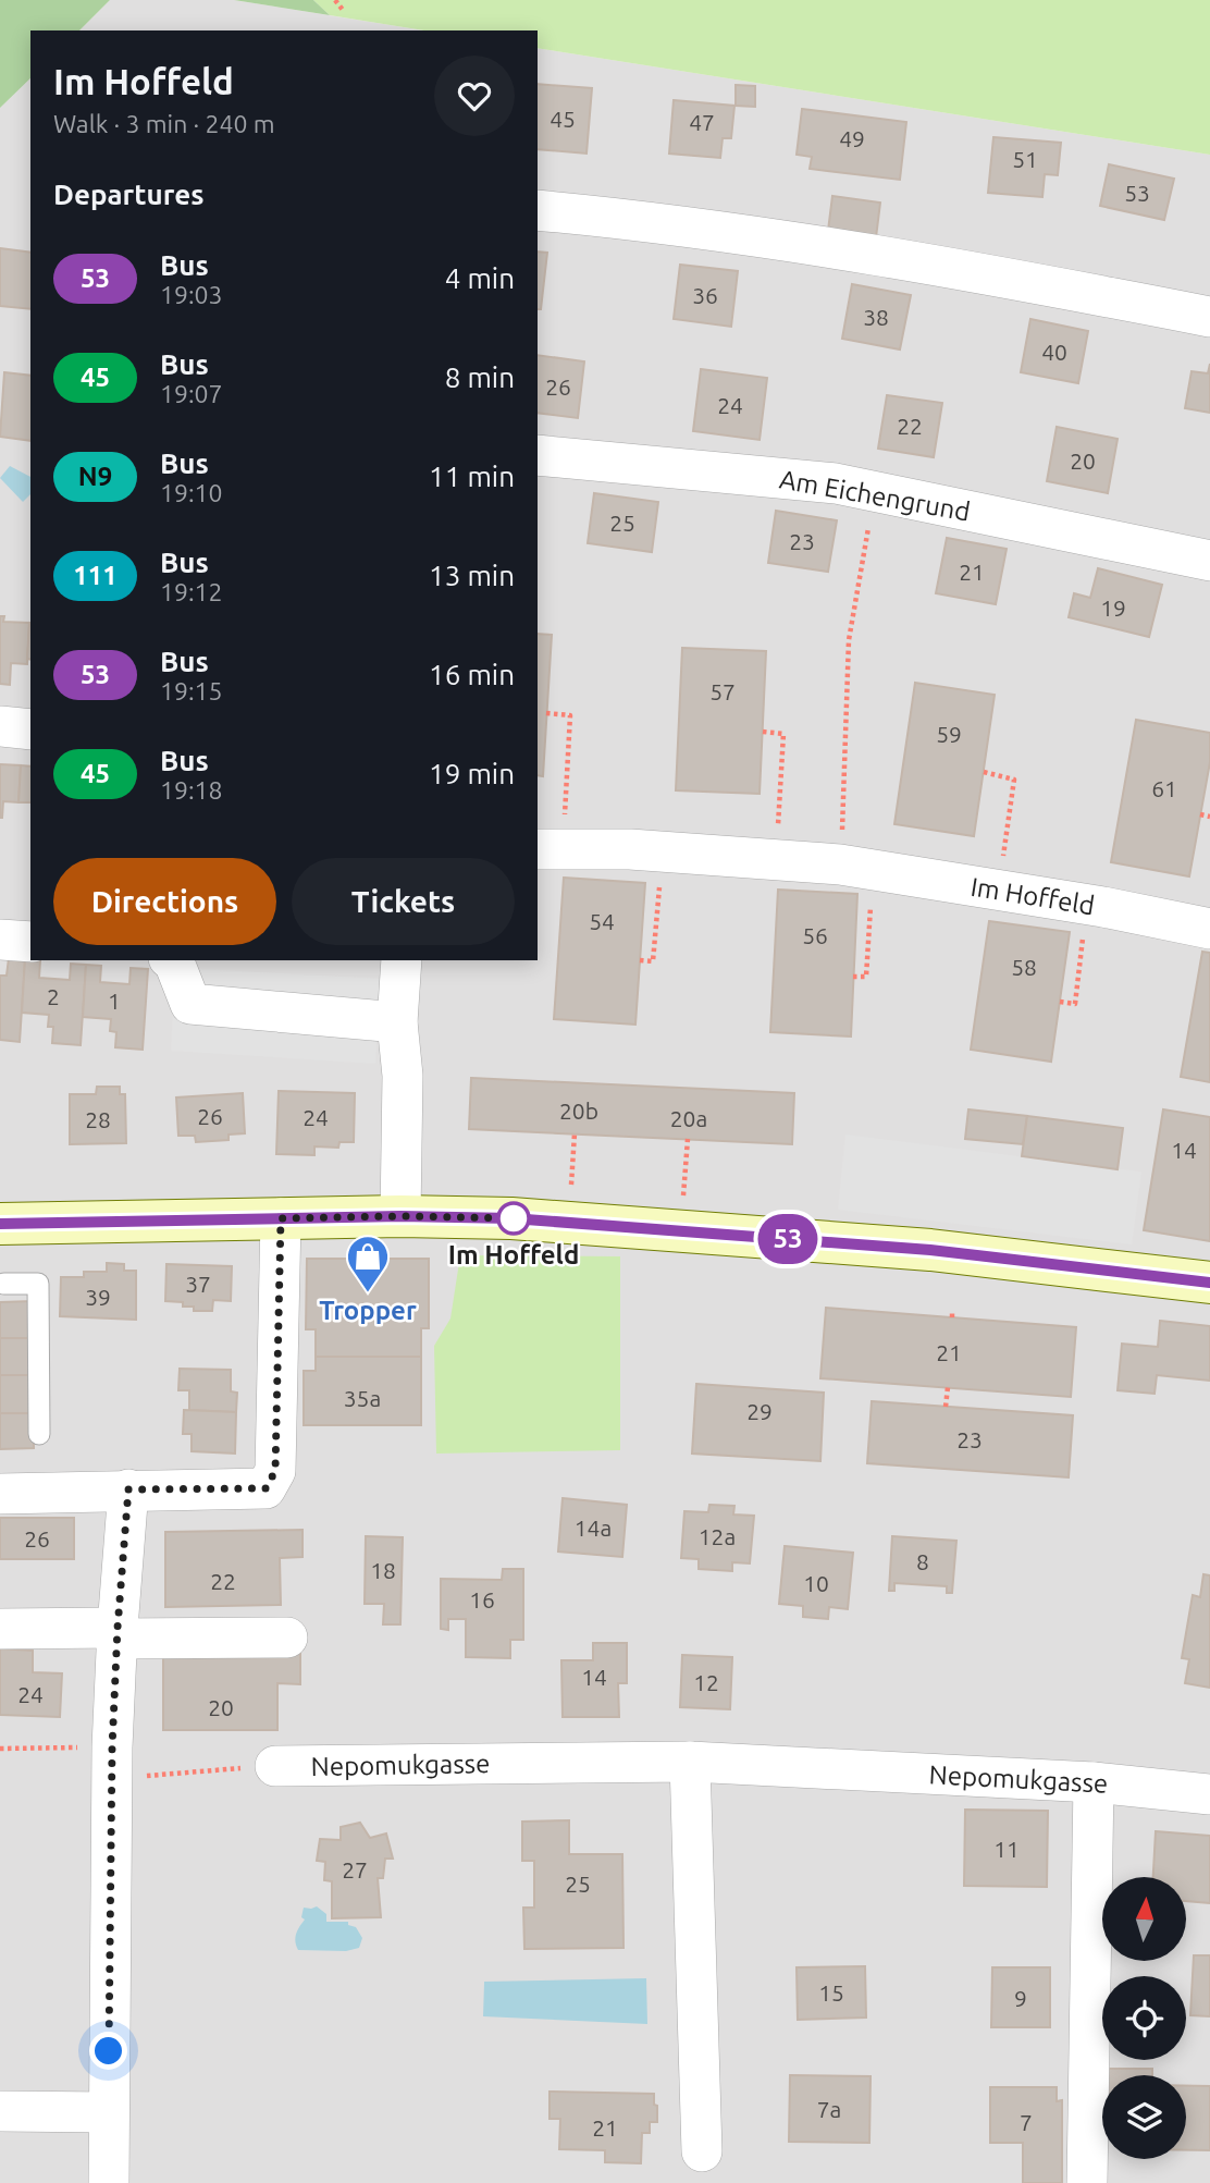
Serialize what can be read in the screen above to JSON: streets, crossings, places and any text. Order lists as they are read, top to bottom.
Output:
{
  "streets": {
    "street": ["Am Eichengrund", "Im Hoffeld", "Nepomukgasse"]
  },
  "places": {
    "other": ["Im Hoffeld"],
    "shop": ["Tropper"]
  },
  "lines": ["bus line 53"],
  "house_numbers": [
    "45",
    "47",
    "49",
    "51",
    "53",
    "36",
    "38",
    "40",
    "26",
    "24",
    "22",
    "20",
    "25",
    "23",
    "21",
    "19",
    "57",
    "59",
    "61",
    "54",
    "56",
    "58",
    "2",
    "1",
    "20b",
    "26",
    "24",
    "20a",
    "28",
    "14",
    "37",
    "39",
    "21",
    "35a",
    "29",
    "23",
    "14a",
    "12a",
    "26",
    "8",
    "18",
    "22",
    "10",
    "16",
    "14",
    "12",
    "24",
    "20",
    "11",
    "27",
    "25",
    "15",
    "9",
    "7a",
    "7",
    "21"
  ],
  "north": "top",
  "page": {
    "on_map": "53",
    "heading": [
      ["Im Hoffeld", "Walk · 3 min · 240 m"],
      "Departures"
    ],
    "list": [
      {
        "mark": "53",
        "name": "Bus",
        "note": "19:03",
        "value": "4 min"
      },
      {
        "mark": "45",
        "name": "Bus",
        "note": "19:07",
        "value": "8 min"
      },
      {
        "mark": "N9",
        "name": "Bus",
        "note": "19:10",
        "value": "11 min"
      },
      {
        "mark": "111",
        "name": "Bus",
        "note": "19:12",
        "value": "13 min"
      },
      {
        "mark": "53",
        "name": "Bus",
        "note": "19:15",
        "value": "16 min"
      },
      {
        "mark": "45",
        "name": "Bus",
        "note": "19:18",
        "value": "19 min"
      }
    ],
    "buttons": ["Directions", "Tickets"]
  }
}
